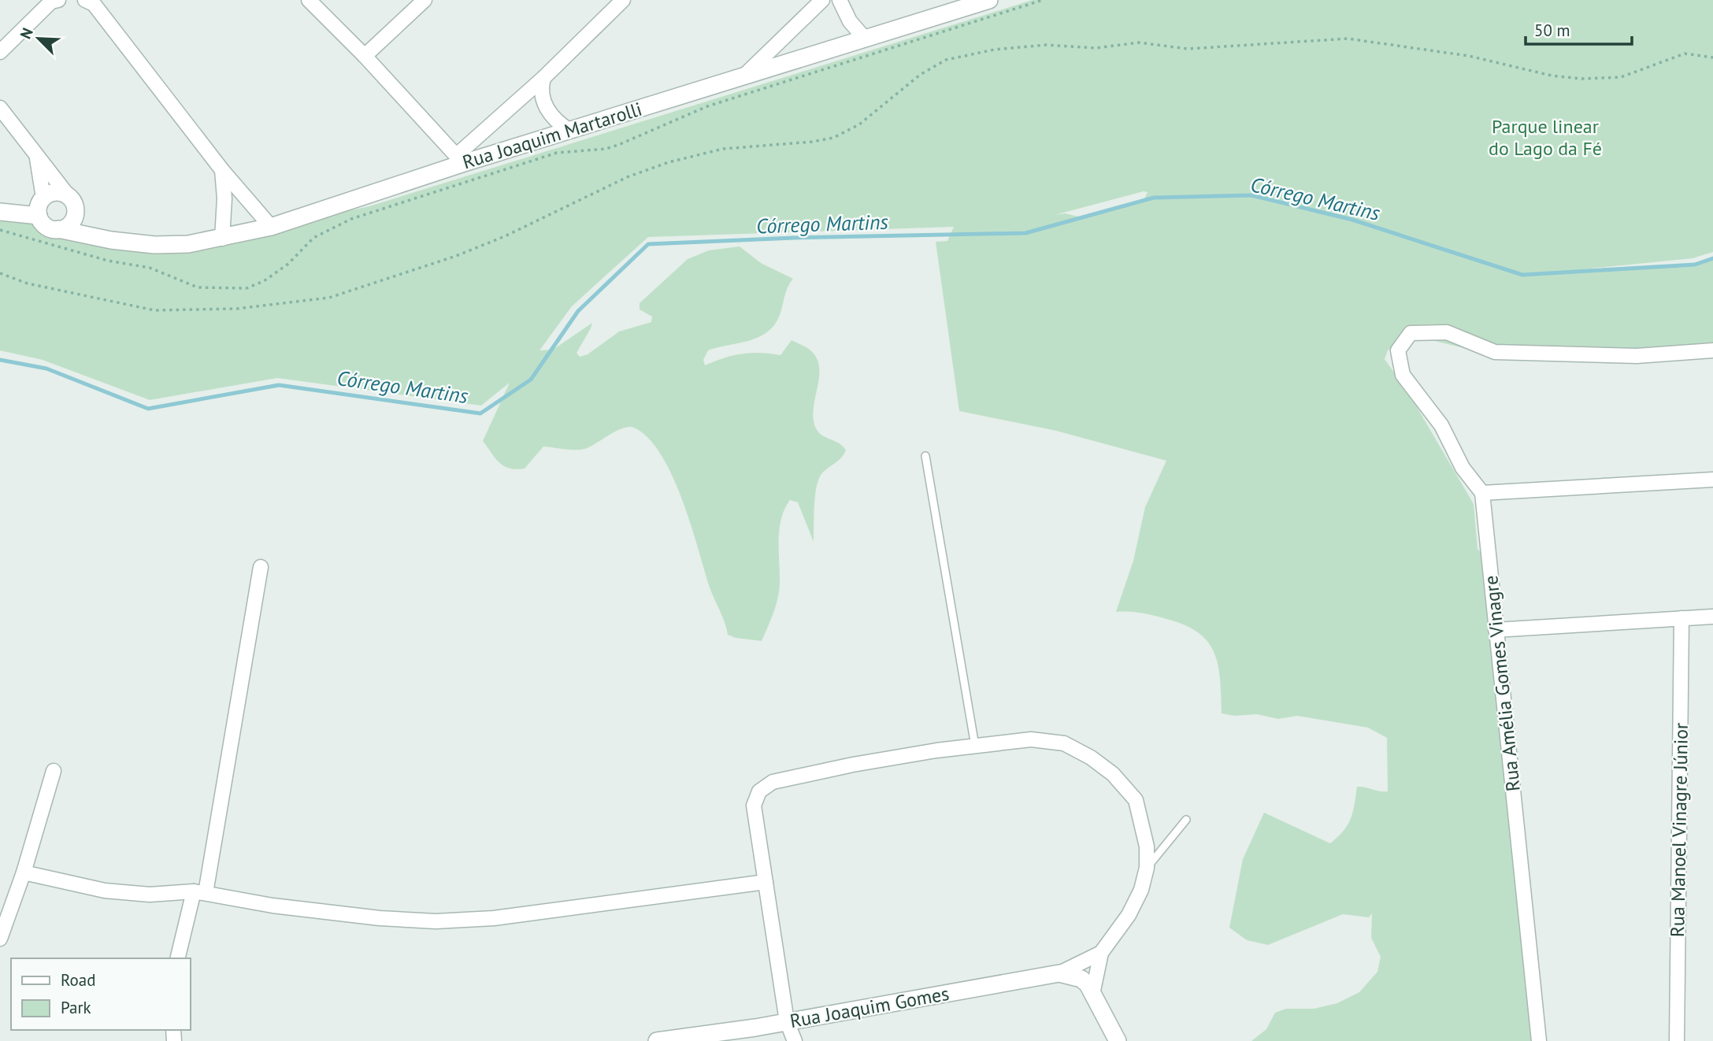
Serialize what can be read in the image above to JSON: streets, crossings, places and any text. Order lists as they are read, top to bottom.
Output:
{
  "streets": {
    "street": [
      "Rua Joaquim Martarolli",
      "Rua Amélia Gomes Vinagre",
      "Rua Manoel Vinagre Júnior",
      "Rua Joaquim Gomes"
    ]
  },
  "water": ["Córrego Martins"],
  "parks": ["Parque linear do Lago da Fé"],
  "legend": ["Road", "Park"],
  "scale_bar": "50 m",
  "north": "top left"
}
